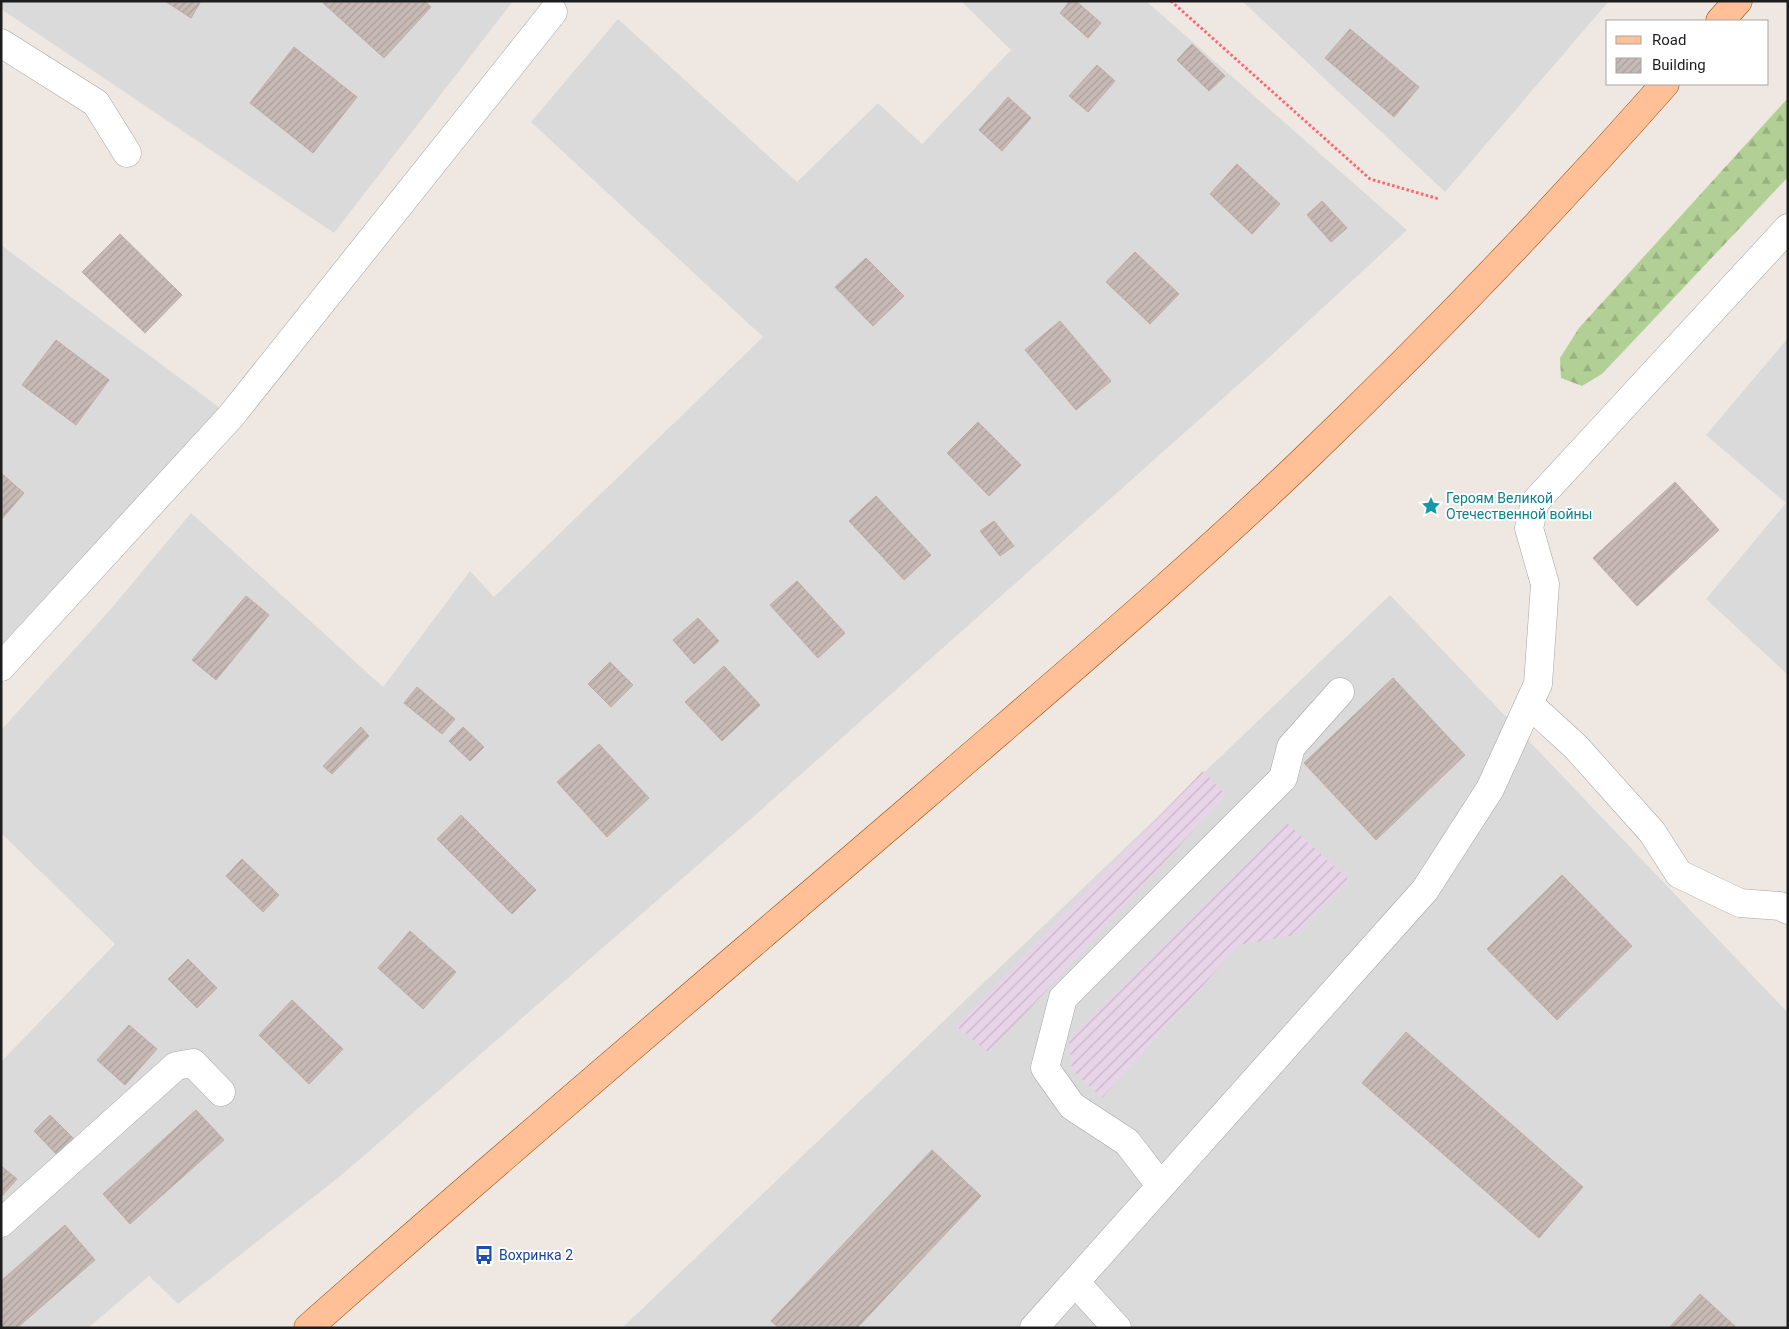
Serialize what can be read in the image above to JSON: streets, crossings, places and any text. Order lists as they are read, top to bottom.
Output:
{
  "places": {
    "place": ["Героям Великой Отечественной войны"],
    "bus stop": ["Вохринка 2"]
  },
  "legend": ["Road", "Building"]
}
